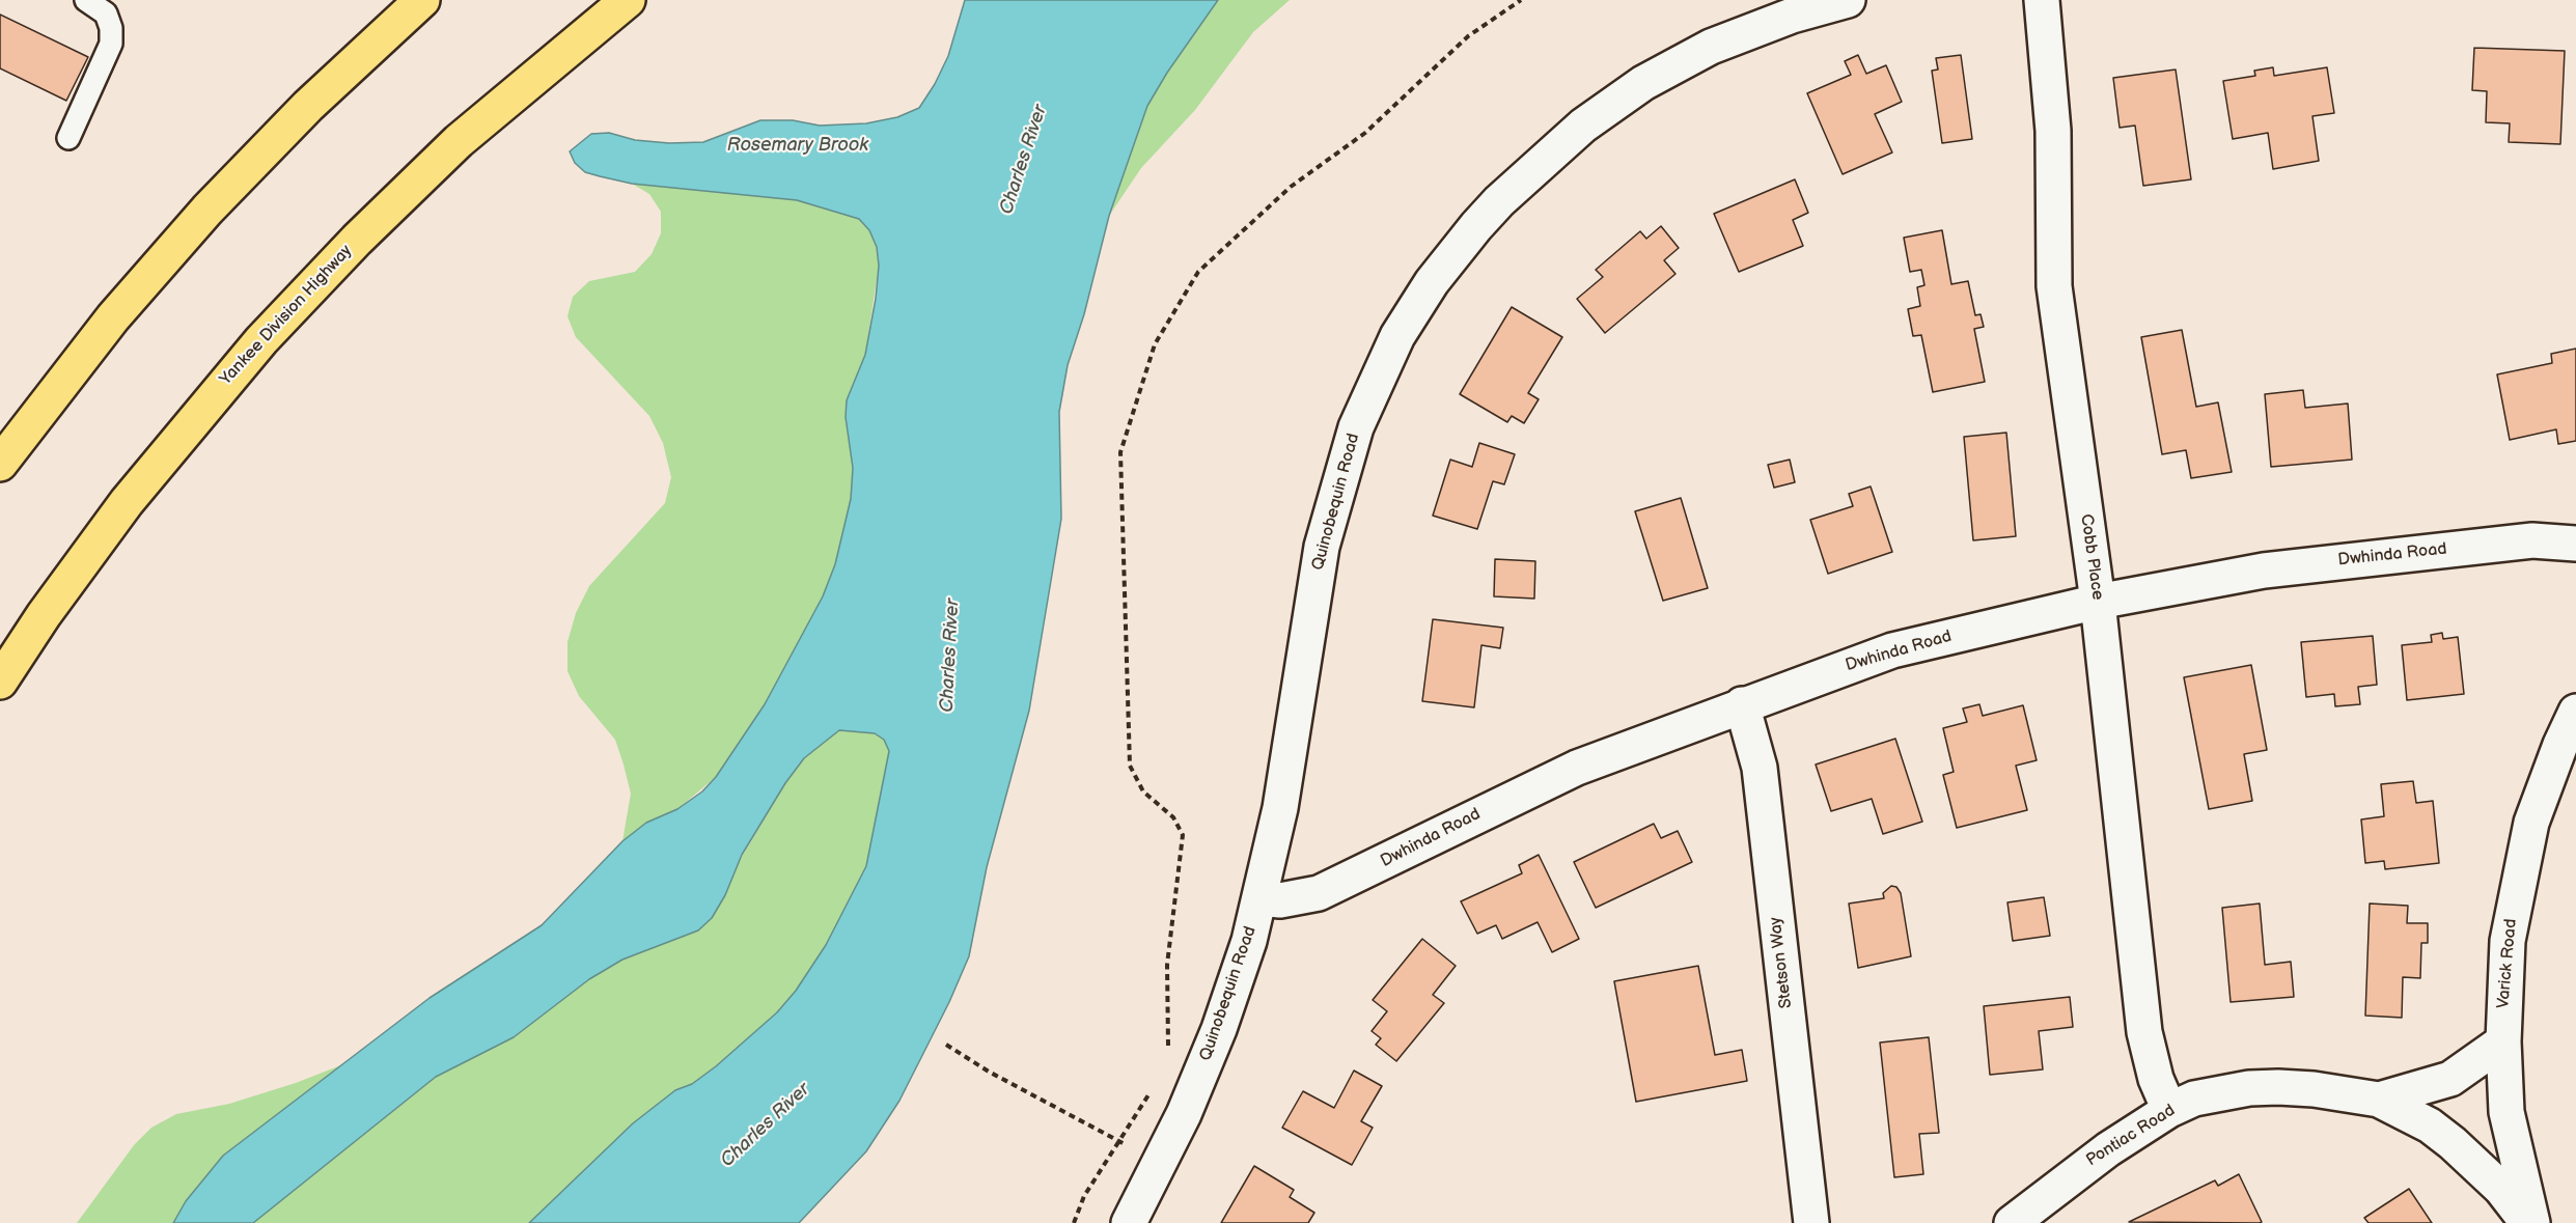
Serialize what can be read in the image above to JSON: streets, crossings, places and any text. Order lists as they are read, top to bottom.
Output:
{
  "streets": {
    "highway": ["Yankee Division Highway"],
    "street": [
      "Quinobequin Road",
      "Dwhinda Road",
      "Cobb Place",
      "Stetson Way",
      "Varick Road",
      "Pontiac Road"
    ]
  },
  "crossings": [
    ["Quinobequin Road", "Dwhinda Road"],
    ["Dwhinda Road", "Cobb Place"],
    ["Dwhinda Road", "Stetson Way"],
    ["Cobb Place", "Pontiac Road"],
    ["Varick Road", "Pontiac Road"]
  ],
  "water": ["Rosemary Brook", "Charles River"]
}
